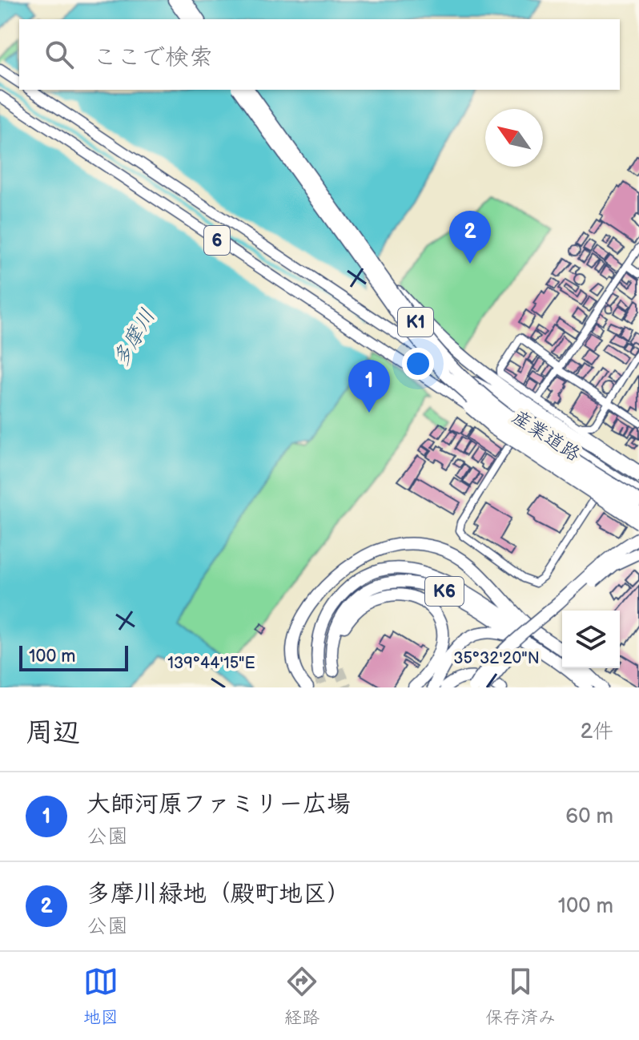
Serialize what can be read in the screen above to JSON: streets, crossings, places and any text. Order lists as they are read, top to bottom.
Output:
{
  "streets": {
    "highway": ["K1", "K6"],
    "main road": ["6", "産業道路"]
  },
  "crossings": [
    ["6", "K1"],
    ["6", "産業道路"],
    ["K1", "産業道路"]
  ],
  "water": ["多摩川"],
  "scale_bar": "100 m",
  "north": "top left",
  "page": {
    "search": "ここで検索",
    "pins": ["2", "1"],
    "scale": "100 m",
    "heading": ["周辺", "2件"],
    "list": [
      {
        "mark": "1",
        "name": "大師河原ファミリー広場",
        "note": "公園",
        "value": "60 m"
      },
      {
        "mark": "2",
        "name": "多摩川緑地（殿町地区）",
        "note": "公園",
        "value": "100 m"
      }
    ],
    "nav": ["地図", "経路", "保存済み"]
  },
  "coordinates": ["35°32'20\"N", "139°44'15\"E"]
}
